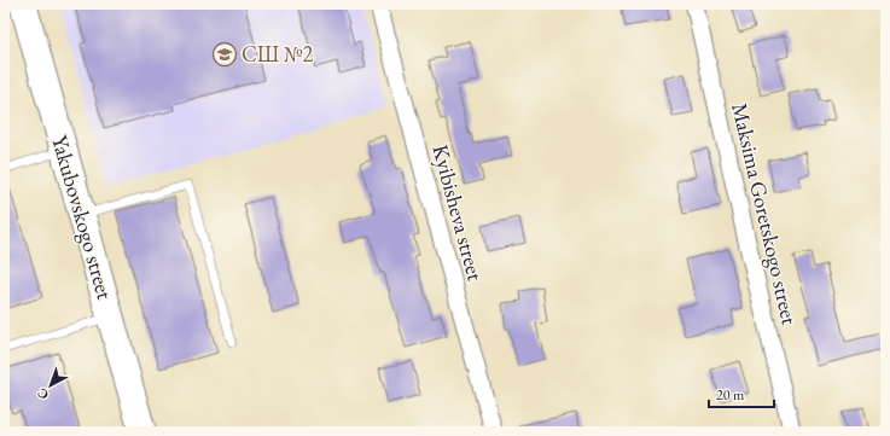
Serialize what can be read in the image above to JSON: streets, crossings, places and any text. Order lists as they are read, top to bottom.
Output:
{
  "streets": {
    "main road": ["Yakubovskogo street"],
    "street": ["Kyibisheva street", "Maksima Goretskogo street"]
  },
  "places": {
    "school or university": ["СШ №2"]
  },
  "scale_bar": "20 m",
  "north": "bottom left"
}
